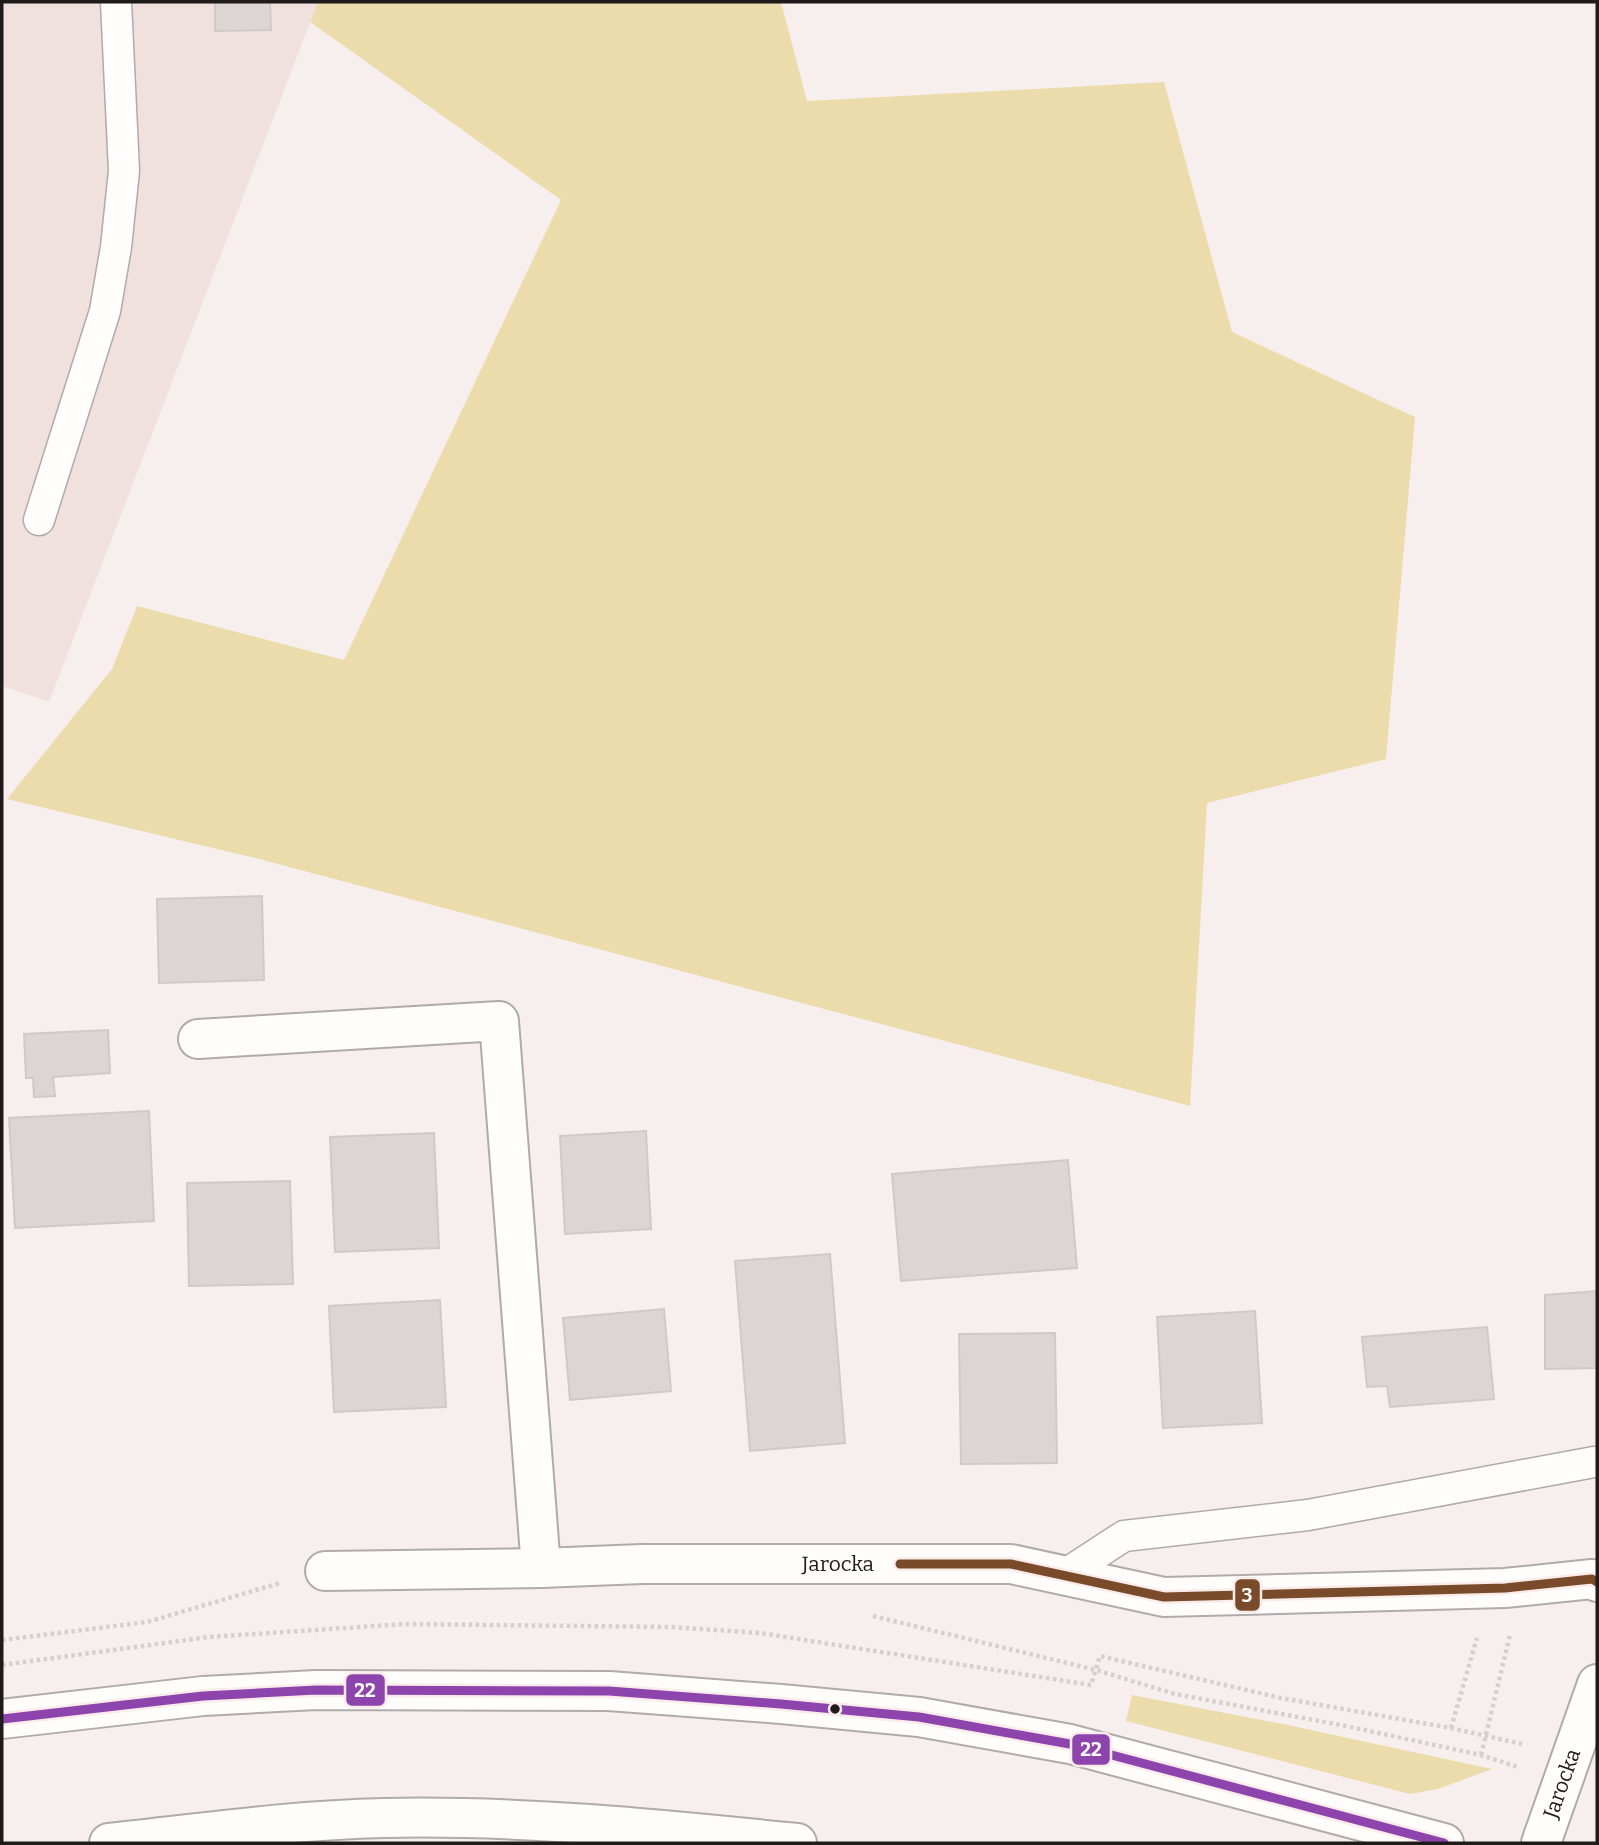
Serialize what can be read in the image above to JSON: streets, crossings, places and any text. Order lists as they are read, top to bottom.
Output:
{
  "streets": {
    "street": ["Jarocka"]
  },
  "lines": ["transit line 3", "transit line 22"]
}
